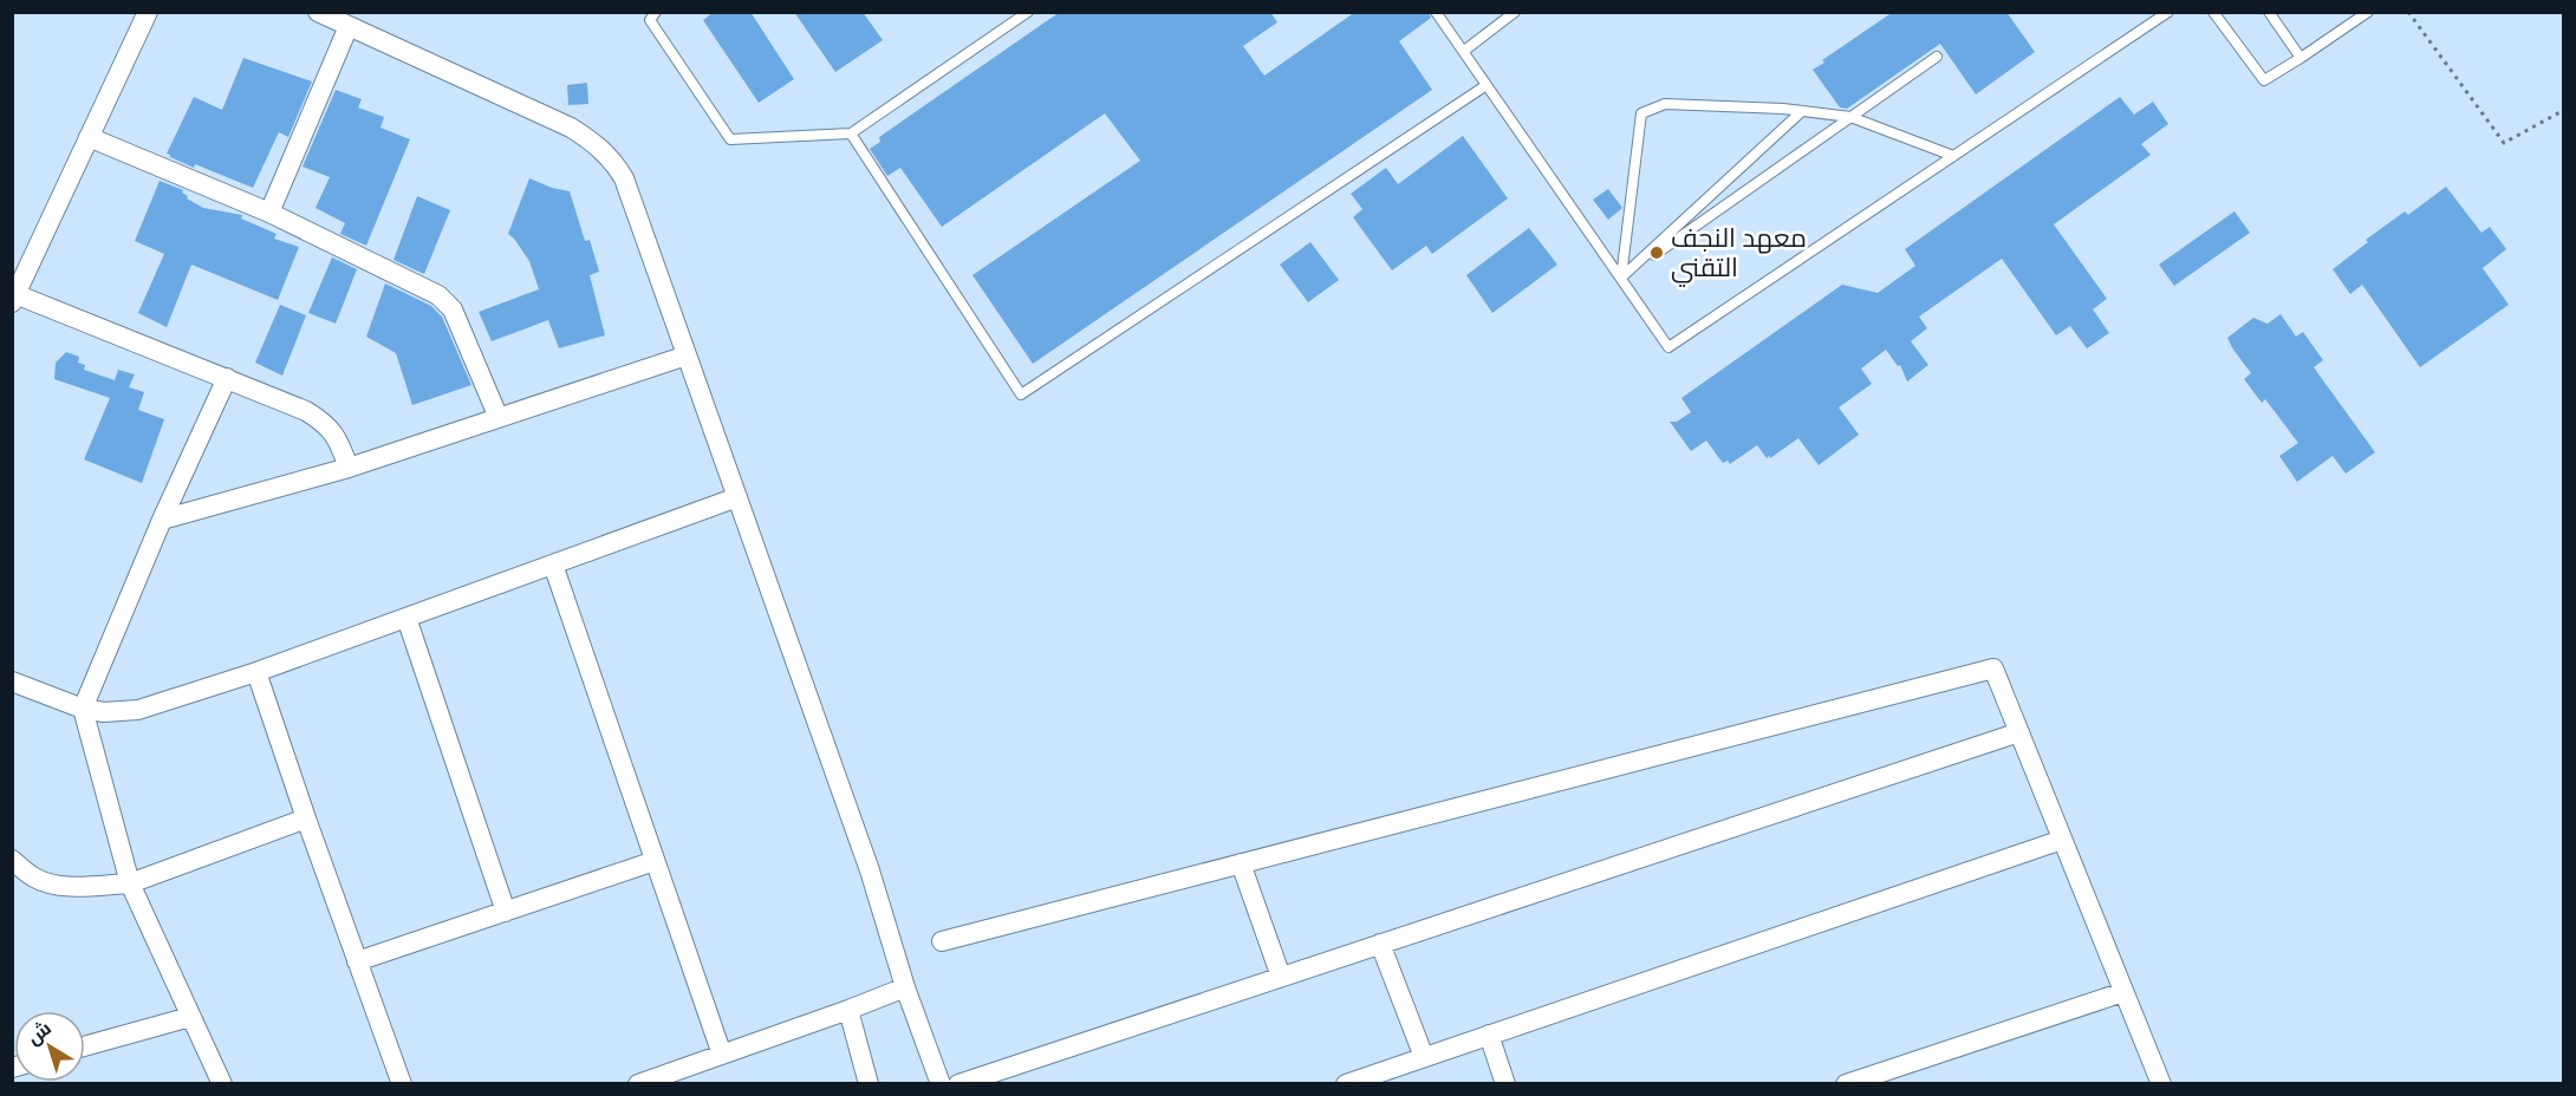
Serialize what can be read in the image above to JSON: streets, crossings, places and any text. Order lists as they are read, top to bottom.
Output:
{
  "places": ["معهد النجف التقني"],
  "north": "top left"
}
